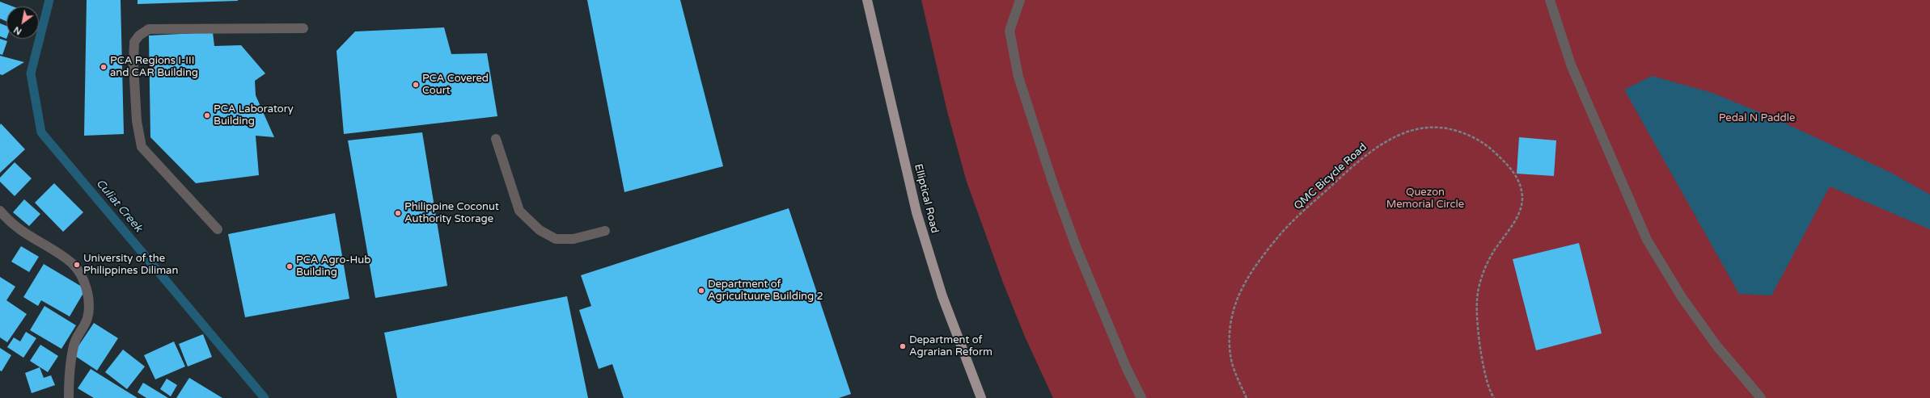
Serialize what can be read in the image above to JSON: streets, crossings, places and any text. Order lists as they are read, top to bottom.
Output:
{
  "streets": {
    "main road": ["Elliptical Road"],
    "path": ["QMC Bicycle Road"]
  },
  "water": ["Culiat Creek"],
  "parks": ["Pedal N Paddle", "Quezon Memorial Circle"],
  "places": [
    "PCA Regions I-III and CAR Building",
    "PCA Covered Court",
    "PCA Laboratory Building",
    "Philippine Coconut Authority Storage",
    "University of the Philippines Diliman",
    "PCA Agro-Hub Building",
    "Department of Agricultuure Building 2",
    "Department of Agrarian Reform"
  ],
  "north": "bottom left"
}
